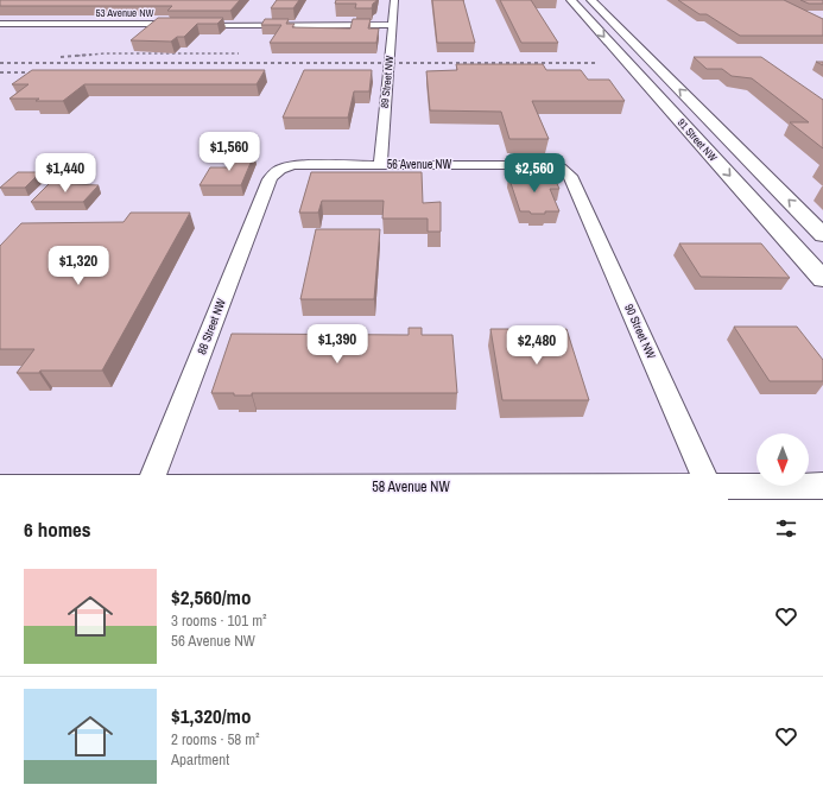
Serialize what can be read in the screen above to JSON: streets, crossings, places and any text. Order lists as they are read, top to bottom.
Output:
{
  "streets": {
    "main road": ["91 Street NW"],
    "street": [
      "53 Avenue NW",
      "89 Street NW",
      "56 Avenue NW",
      "88 Street NW",
      "90 Street NW",
      "58 Avenue NW"
    ]
  },
  "crossings": [
    ["89 Street NW", "56 Avenue NW"],
    ["56 Avenue NW", "88 Street NW"],
    ["56 Avenue NW", "90 Street NW"],
    ["88 Street NW", "58 Avenue NW"],
    ["90 Street NW", "58 Avenue NW"]
  ],
  "north": "bottom",
  "page": {
    "price": [
      "$1,560",
      "$1,440",
      "$2,560",
      "$1,320",
      "$1,390",
      "$2,480"
    ],
    "heading": "6 homes",
    "list": [
      {
        "name": "$2,560/mo",
        "note": "3 rooms · 101 m² · 56 Avenue NW"
      },
      {
        "name": "$1,320/mo",
        "note": "2 rooms · 58 m² · Apartment"
      }
    ]
  }
}
